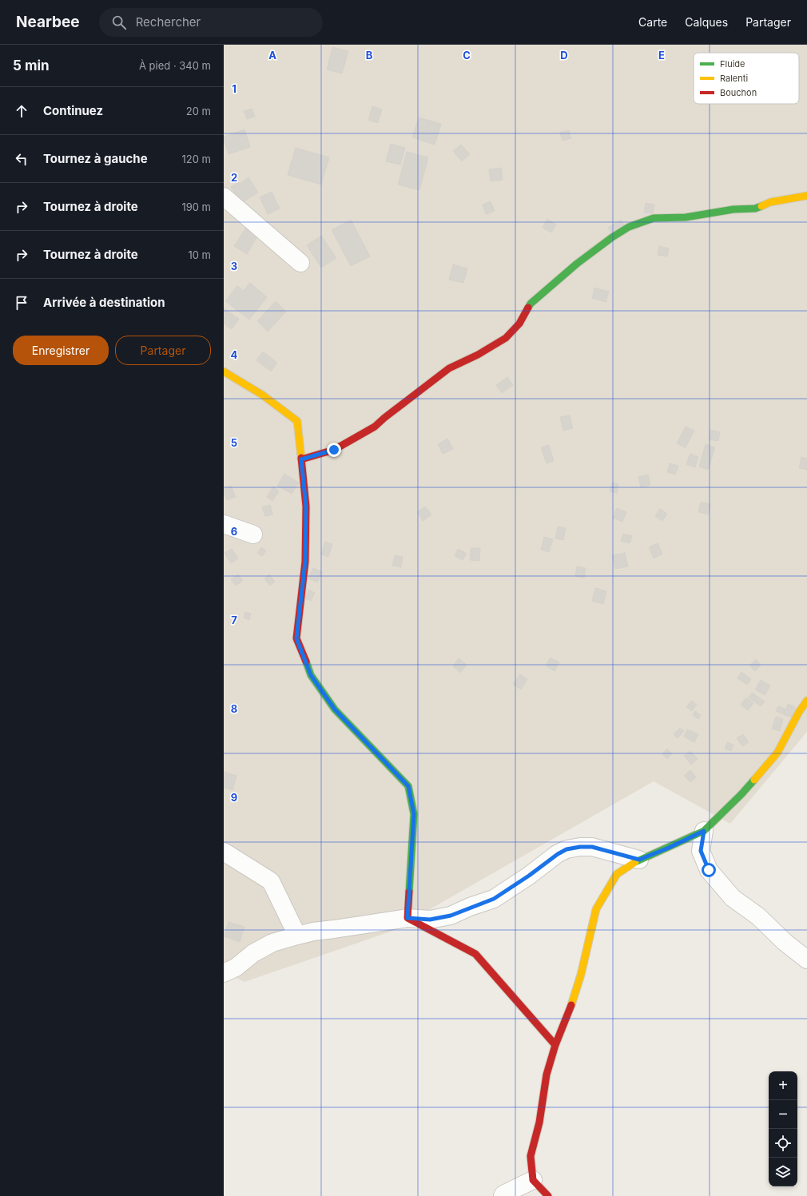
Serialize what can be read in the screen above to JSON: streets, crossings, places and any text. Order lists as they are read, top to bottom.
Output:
{
  "legend": ["Fluide", "Ralenti", "Bouchon"],
  "page": {
    "header": "Nearbee",
    "search": "Rechercher",
    "nav": ["Carte", "Calques", "Partager"],
    "heading": ["5 min", "À pied · 340 m"],
    "list": [
      ["Continuez", "20 m"],
      ["Tournez à gauche", "120 m"],
      ["Tournez à droite", "190 m"],
      ["Tournez à droite", "10 m"],
      "Arrivée à destination"
    ],
    "buttons": ["Enregistrer", "Partager"],
    "map_buttons": ["+", "−"]
  },
  "grid": {
    "columns": [
      "A",
      "B",
      "C",
      "D",
      "E"
    ],
    "rows": [
      "1",
      "2",
      "3",
      "4",
      "5",
      "6",
      "7",
      "8",
      "9"
    ]
  }
}
